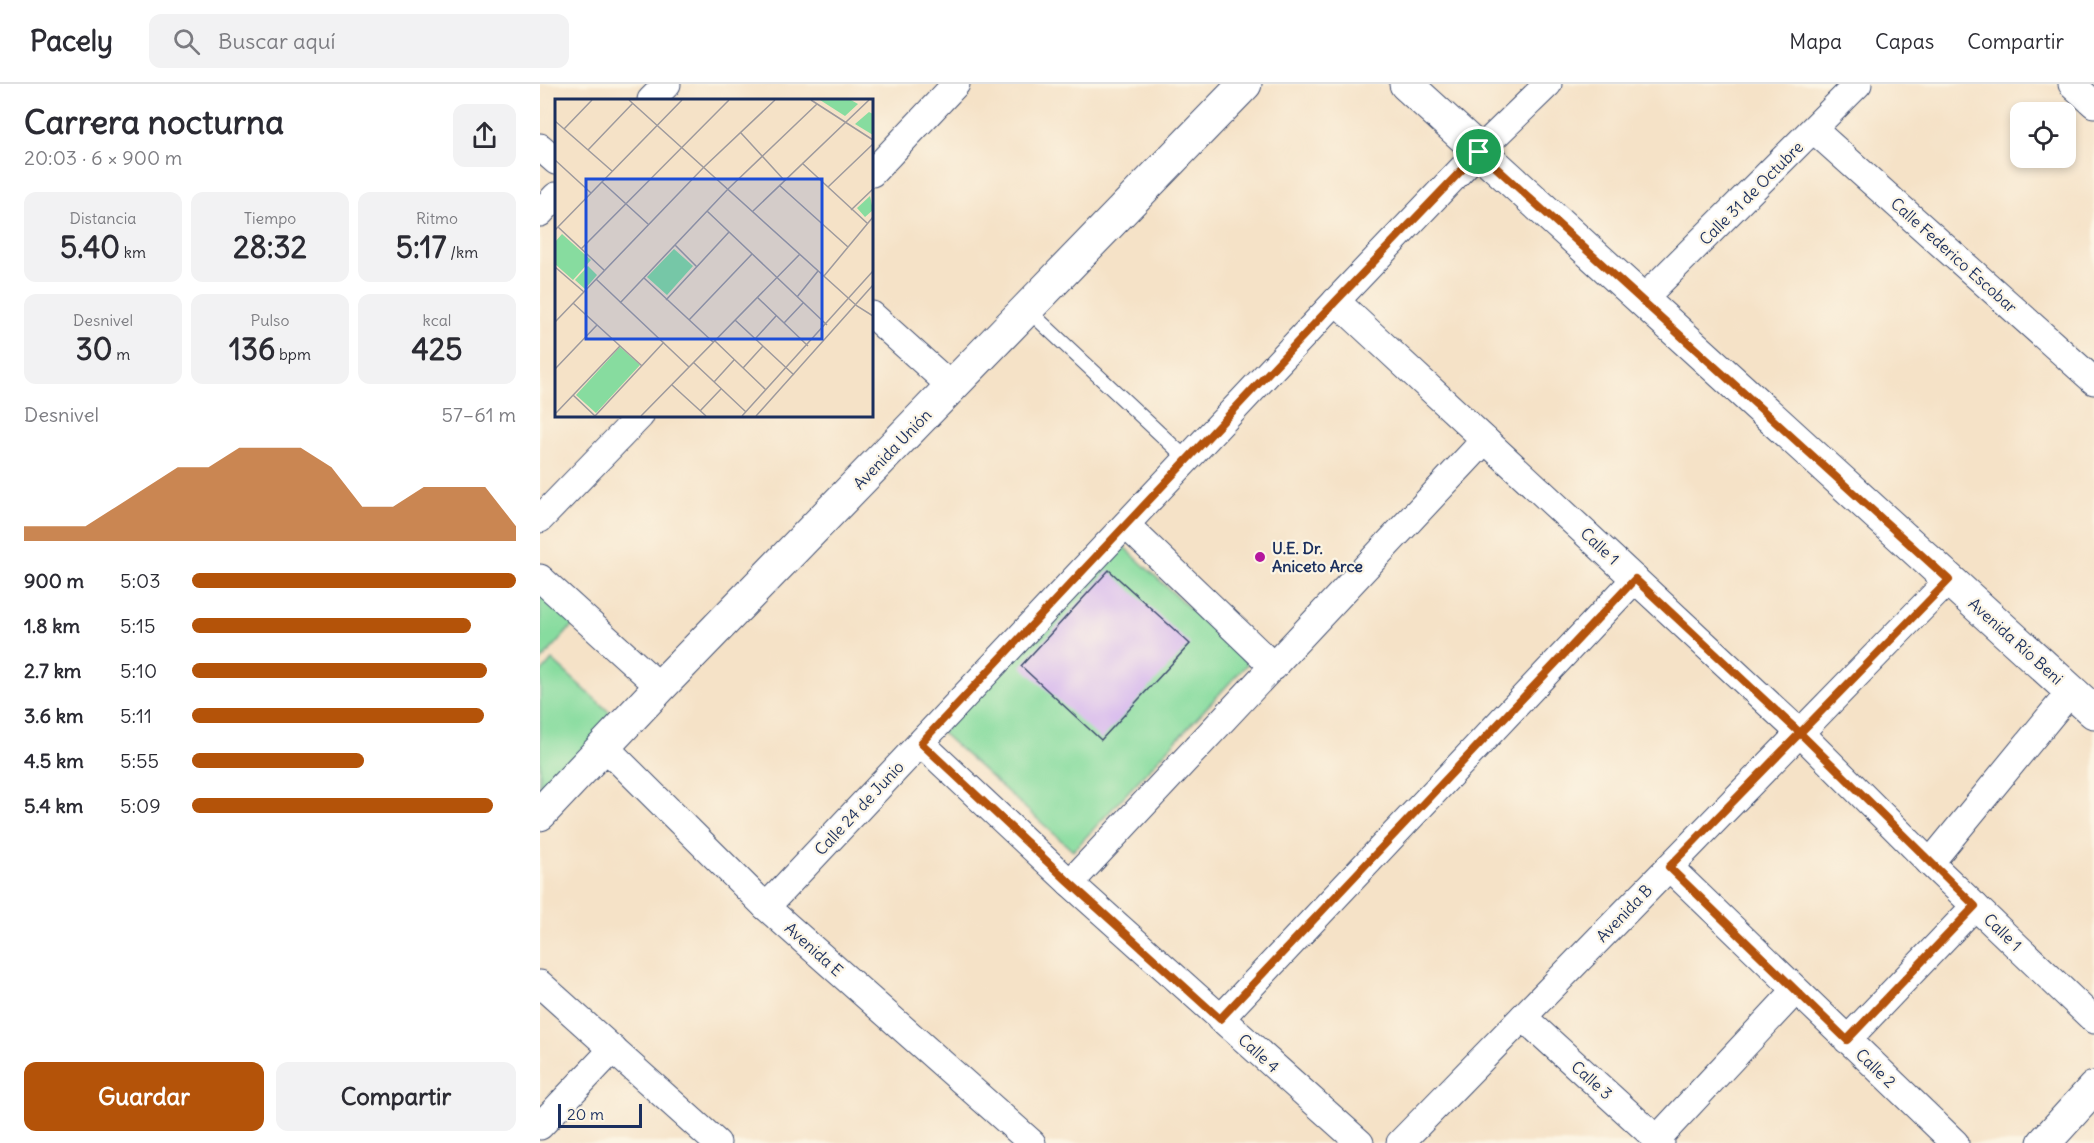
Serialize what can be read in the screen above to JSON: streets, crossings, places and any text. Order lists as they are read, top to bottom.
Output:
{
  "streets": {
    "street": [
      "Calle 31 de Octubre",
      "Calle Federico Escobar",
      "Avenida Unión",
      "Calle 1",
      "Avenida Río Beni",
      "Calle 24 de Junio",
      "Avenida B",
      "Avenida E",
      "Calle 4",
      "Calle 2",
      "Calle 3"
    ]
  },
  "crossings": [
    ["Calle 31 de Octubre", "Calle Federico Escobar"],
    ["Calle 31 de Octubre", "Avenida Río Beni"],
    ["Avenida Unión", "Avenida E"],
    ["Calle 1", "Calle 24 de Junio"],
    ["Calle 1", "Avenida B"],
    ["Avenida Río Beni", "Calle 24 de Junio"],
    ["Avenida Río Beni", "Avenida B"],
    ["Calle 24 de Junio", "Avenida E"],
    ["Calle 24 de Junio", "Calle 4"],
    ["Avenida B", "Calle 2"],
    ["Avenida B", "Calle 3"]
  ],
  "places": ["U.E. Dr. Aniceto Arce"],
  "scale_bar": "20 m",
  "page": {
    "header": "Pacely",
    "search": "Buscar aquí",
    "nav": ["Mapa", "Capas", "Compartir"],
    "heading": ["Carrera nocturna", "20:03 · 6 × 900 m"],
    "stats": [
      ["Distancia", "5.40 km"],
      ["Tiempo", "28:32"],
      ["Ritmo", "5:17 /km"],
      ["Desnivel", "30 m"],
      ["Pulso", "136 bpm"],
      ["kcal", "425"]
    ],
    "chart": ["Desnivel", "57–61 m"],
    "list": [
      {
        "name": "900 m",
        "note": "5:03"
      },
      {
        "name": "1.8 km",
        "note": "5:15"
      },
      {
        "name": "2.7 km",
        "note": "5:10"
      },
      {
        "name": "3.6 km",
        "note": "5:11"
      },
      {
        "name": "4.5 km",
        "note": "5:55"
      },
      {
        "name": "5.4 km",
        "note": "5:09"
      }
    ],
    "buttons": ["Guardar", "Compartir"],
    "scale": "20 m"
  }
}
